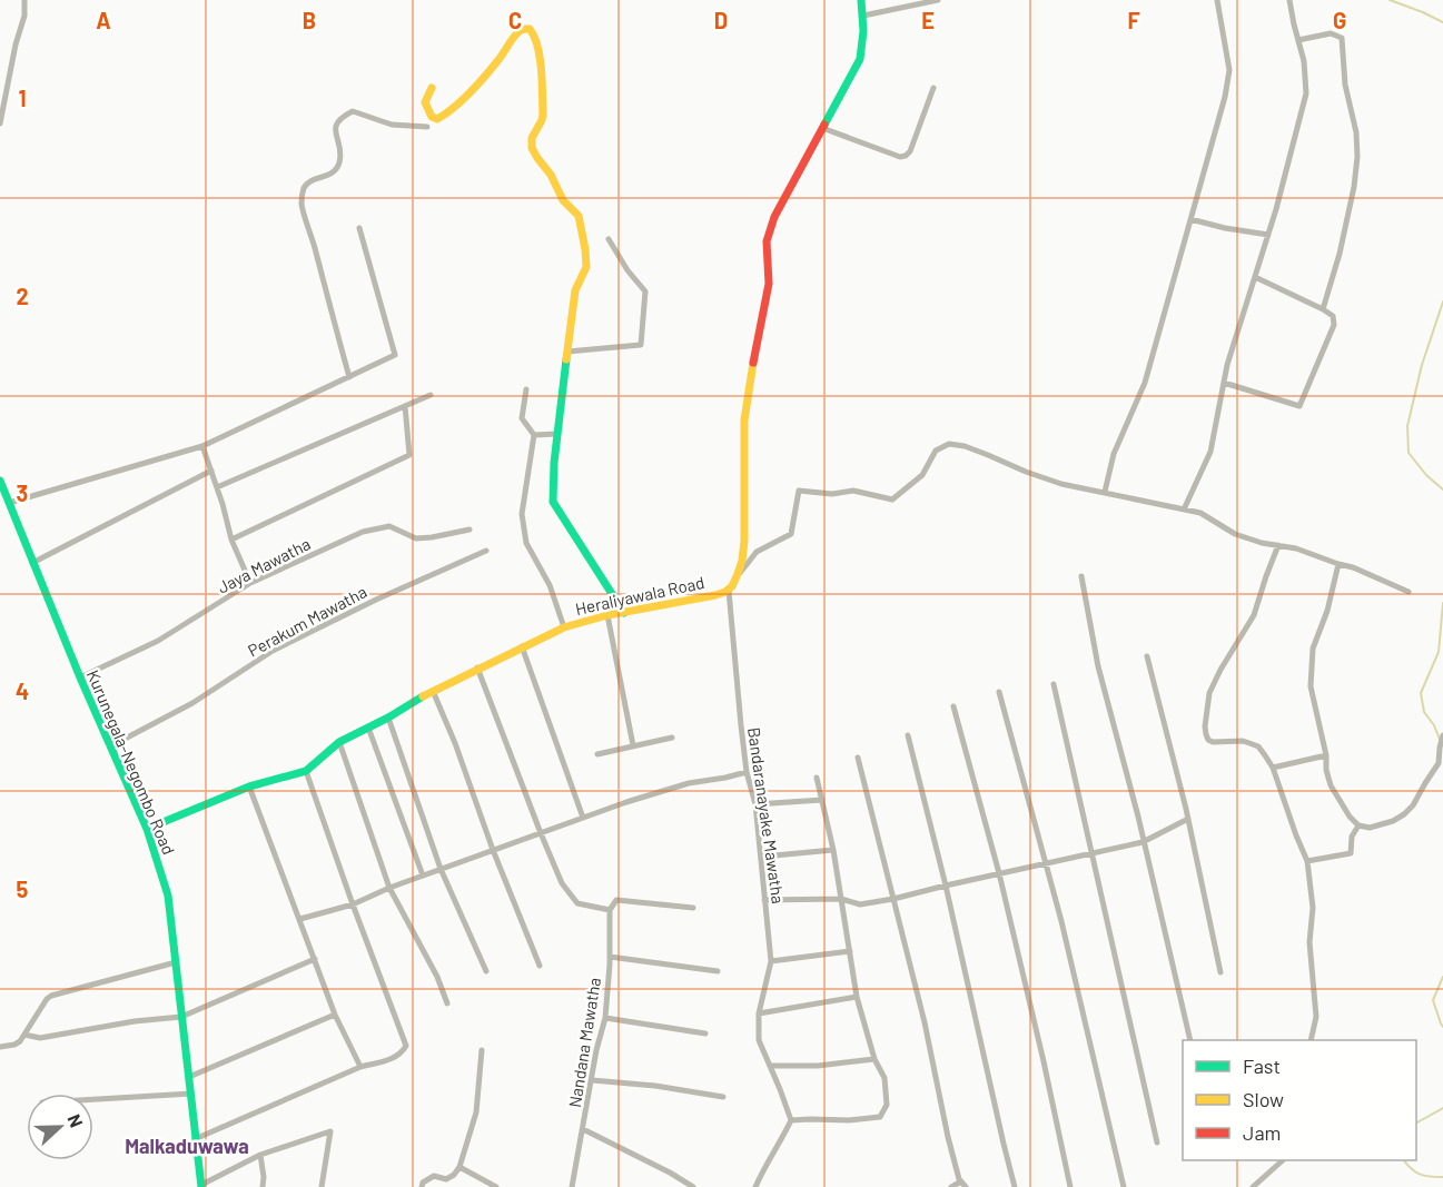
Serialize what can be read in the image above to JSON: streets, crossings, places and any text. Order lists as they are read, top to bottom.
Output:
{
  "streets": {
    "street": [
      "Jaya Mawatha",
      "Heraliyawala Road",
      "Perakum Mawatha",
      "Kurunegala-Negombo Road",
      "Bandaranayake Mawatha",
      "Nandana Mawatha"
    ]
  },
  "crossings": [
    ["Jaya Mawatha", "Kurunegala-Negombo Road"],
    ["Heraliyawala Road", "Kurunegala-Negombo Road"],
    ["Heraliyawala Road", "Bandaranayake Mawatha"],
    ["Perakum Mawatha", "Kurunegala-Negombo Road"]
  ],
  "districts": ["Malkaduwawa"],
  "legend": ["Fast", "Slow", "Jam"],
  "north": "right",
  "grid": {
    "columns": [
      "A",
      "B",
      "C",
      "D",
      "E",
      "F",
      "G"
    ],
    "rows": [
      "1",
      "2",
      "3",
      "4",
      "5"
    ]
  }
}
